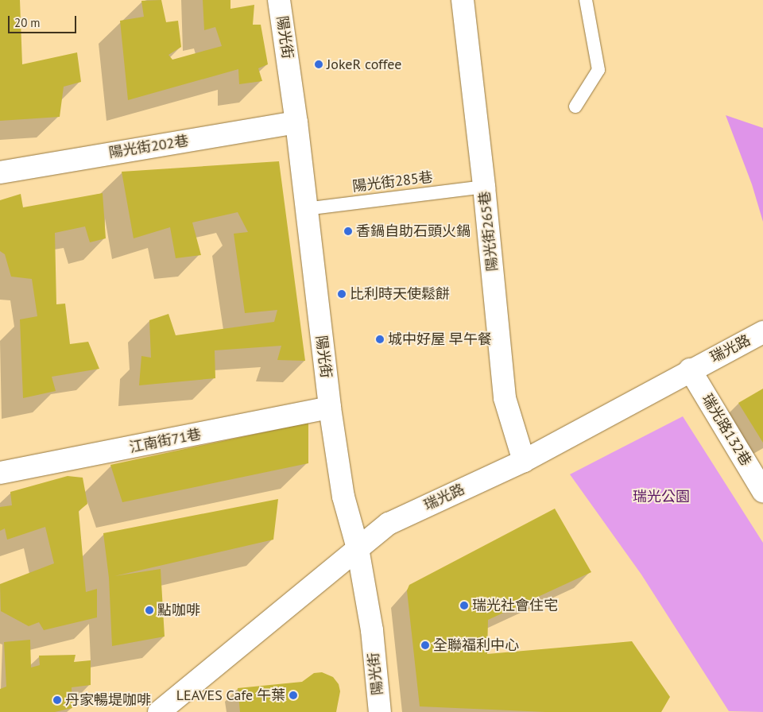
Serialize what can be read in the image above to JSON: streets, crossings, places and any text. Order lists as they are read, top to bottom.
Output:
{
  "streets": {
    "street": [
      "陽光街",
      "陽光街202巷",
      "陽光街265巷",
      "瑞光路",
      "瑞光路132巷",
      "江南街71巷"
    ],
    "lane": ["陽光街285巷"]
  },
  "crossings": [
    ["陽光街", "陽光街202巷"],
    ["陽光街", "陽光街285巷"],
    ["陽光街", "瑞光路"],
    ["陽光街", "江南街71巷"],
    ["陽光街285巷", "陽光街265巷"],
    ["陽光街265巷", "瑞光路"],
    ["瑞光路", "瑞光路132巷"]
  ],
  "parks": ["瑞光公園"],
  "places": [
    "JokeR coffee",
    "香鍋自助石頭火鍋",
    "比利時天使鬆餅",
    "城中好屋 早午餐",
    "瑞光社會住宅",
    "點咖啡",
    "全聯福利中心",
    "LEAVES Cafe 午葉",
    "丹家暢堤咖啡"
  ],
  "scale_bar": "20 m"
}
